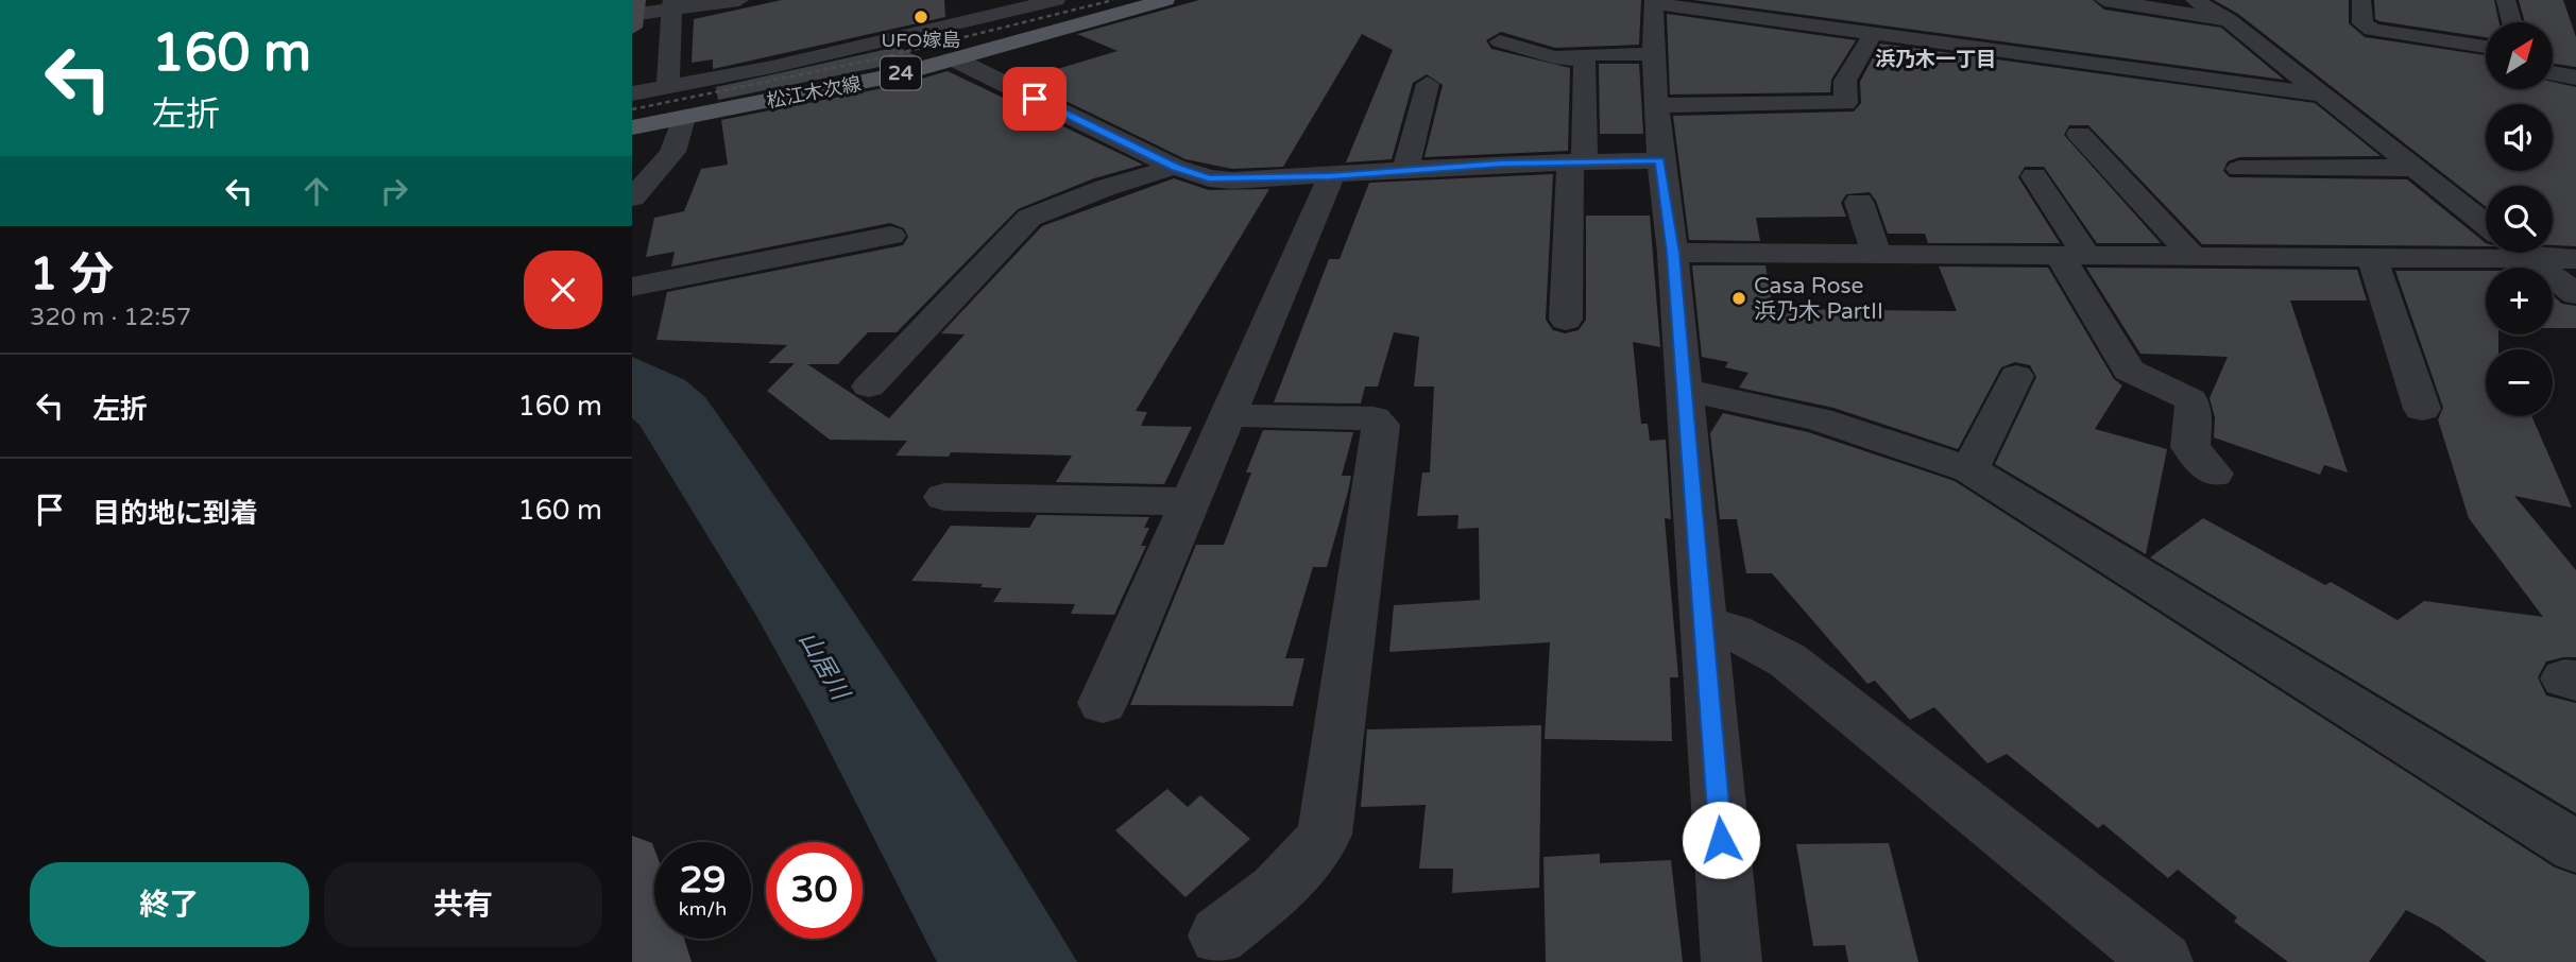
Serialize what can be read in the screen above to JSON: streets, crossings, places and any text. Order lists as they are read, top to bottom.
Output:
{
  "streets": {
    "main road": ["24", "松江木次線"]
  },
  "districts": ["浜乃木一丁目"],
  "water": ["山居川"],
  "places": ["UFO嫁島", "Casa Rose 浜乃木 PartII"],
  "north": "top right",
  "page": {
    "turn": ["160 m", "左折"],
    "map_buttons": ["+", "−"],
    "heading": ["1 分", "320 m · 12:57"],
    "list": [
      {
        "name": "左折",
        "value": "160 m"
      },
      {
        "name": "目的地に到着",
        "value": "160 m"
      }
    ],
    "speed": "29 km/h",
    "limit": "30",
    "buttons": ["終了", "共有"]
  }
}
